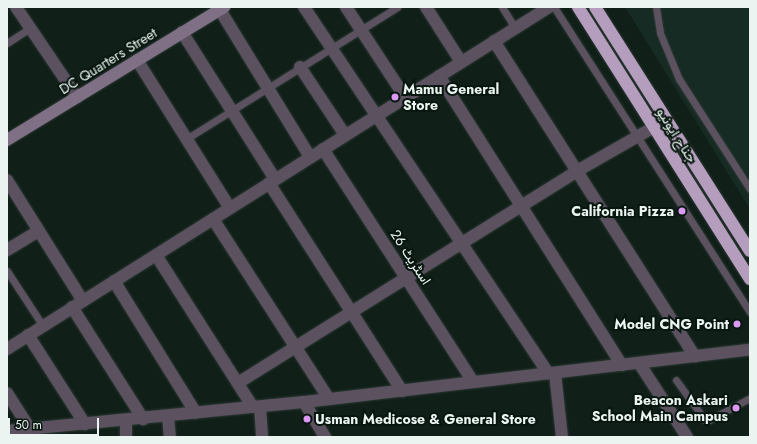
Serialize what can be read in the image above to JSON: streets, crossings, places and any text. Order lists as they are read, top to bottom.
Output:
{
  "streets": {
    "highway": ["جناح ایونیو"],
    "street": ["DC Quarters Street", "اسٹریٹ 26"]
  },
  "places": [
    "Mamu General Store",
    "California Pizza",
    "Model CNG Point",
    "Beacon Askari School Main Campus",
    "Usman Medicose & General Store"
  ],
  "scale_bar": "50 m"
}
